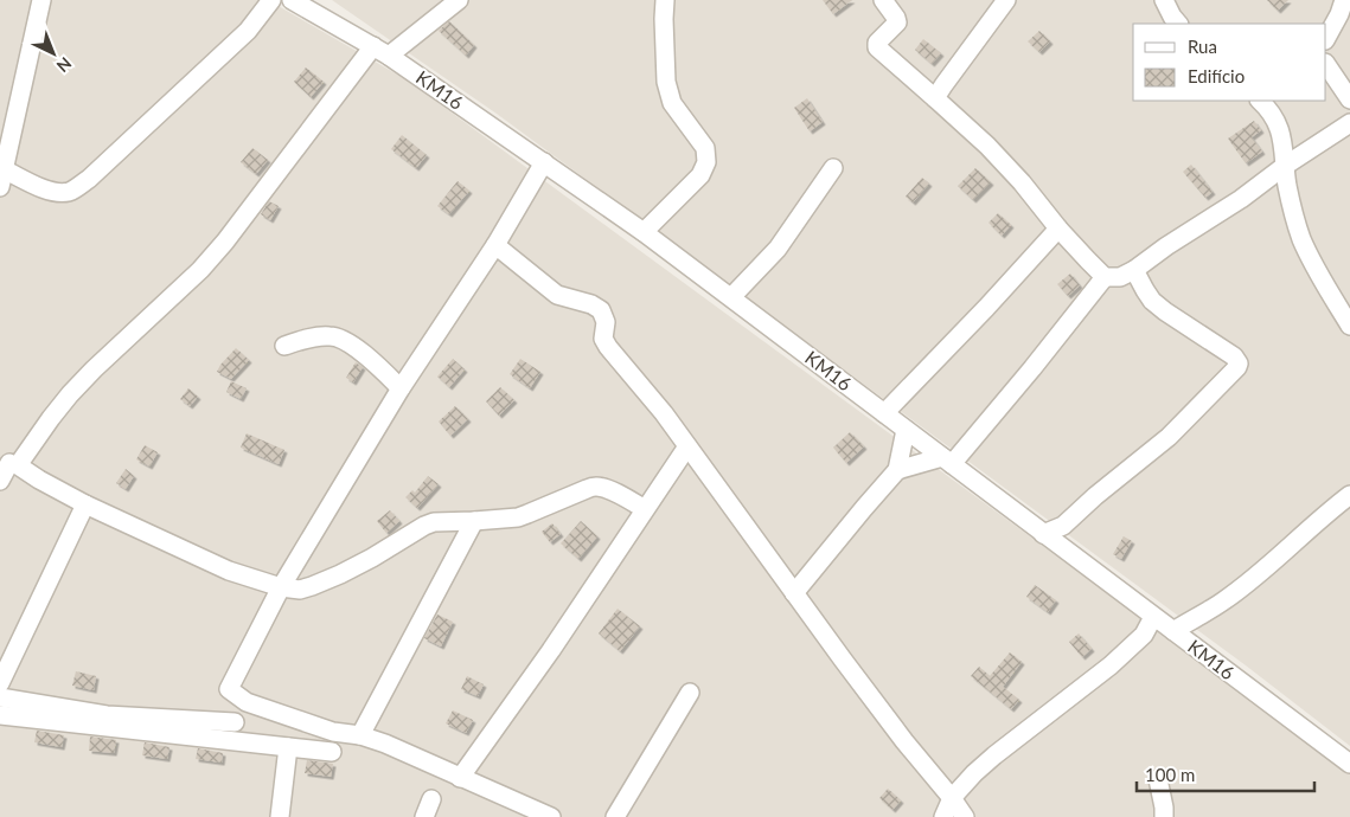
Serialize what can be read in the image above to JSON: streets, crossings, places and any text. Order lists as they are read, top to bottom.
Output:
{
  "streets": {
    "street": ["KM16"]
  },
  "legend": ["Rua", "Edifício"],
  "scale_bar": "100 m",
  "north": "bottom right"
}
